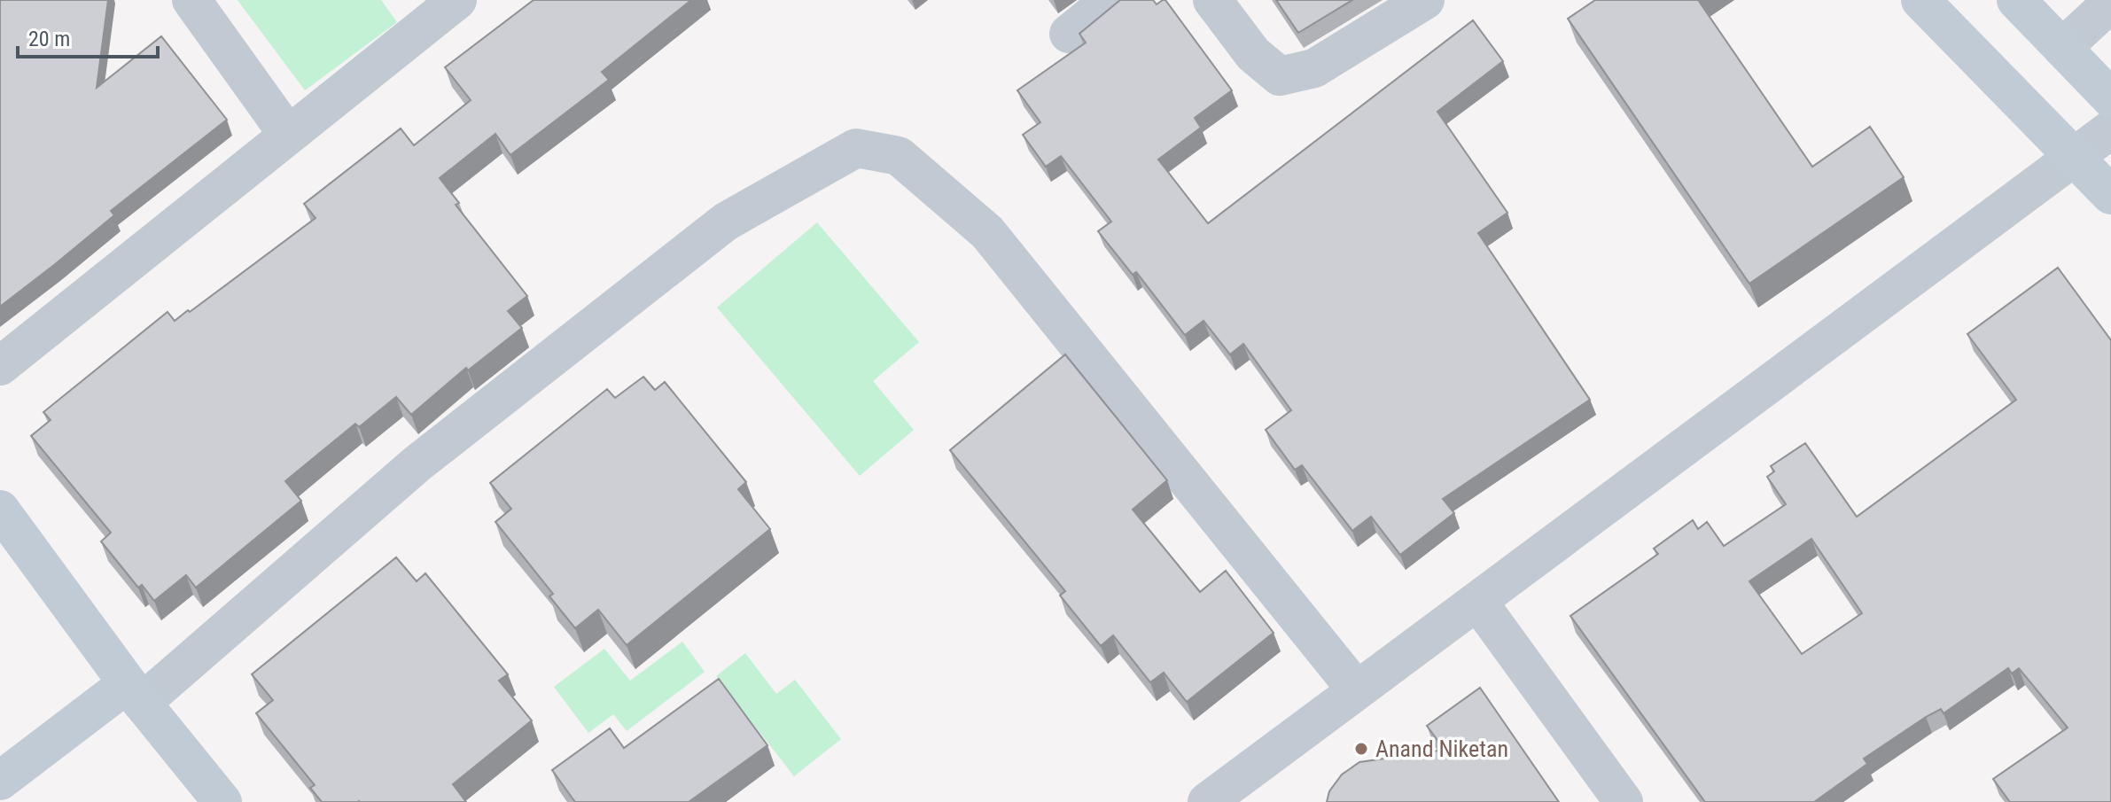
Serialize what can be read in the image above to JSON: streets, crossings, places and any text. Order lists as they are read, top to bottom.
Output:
{
  "places": ["Anand Niketan"],
  "scale_bar": "20 m"
}
